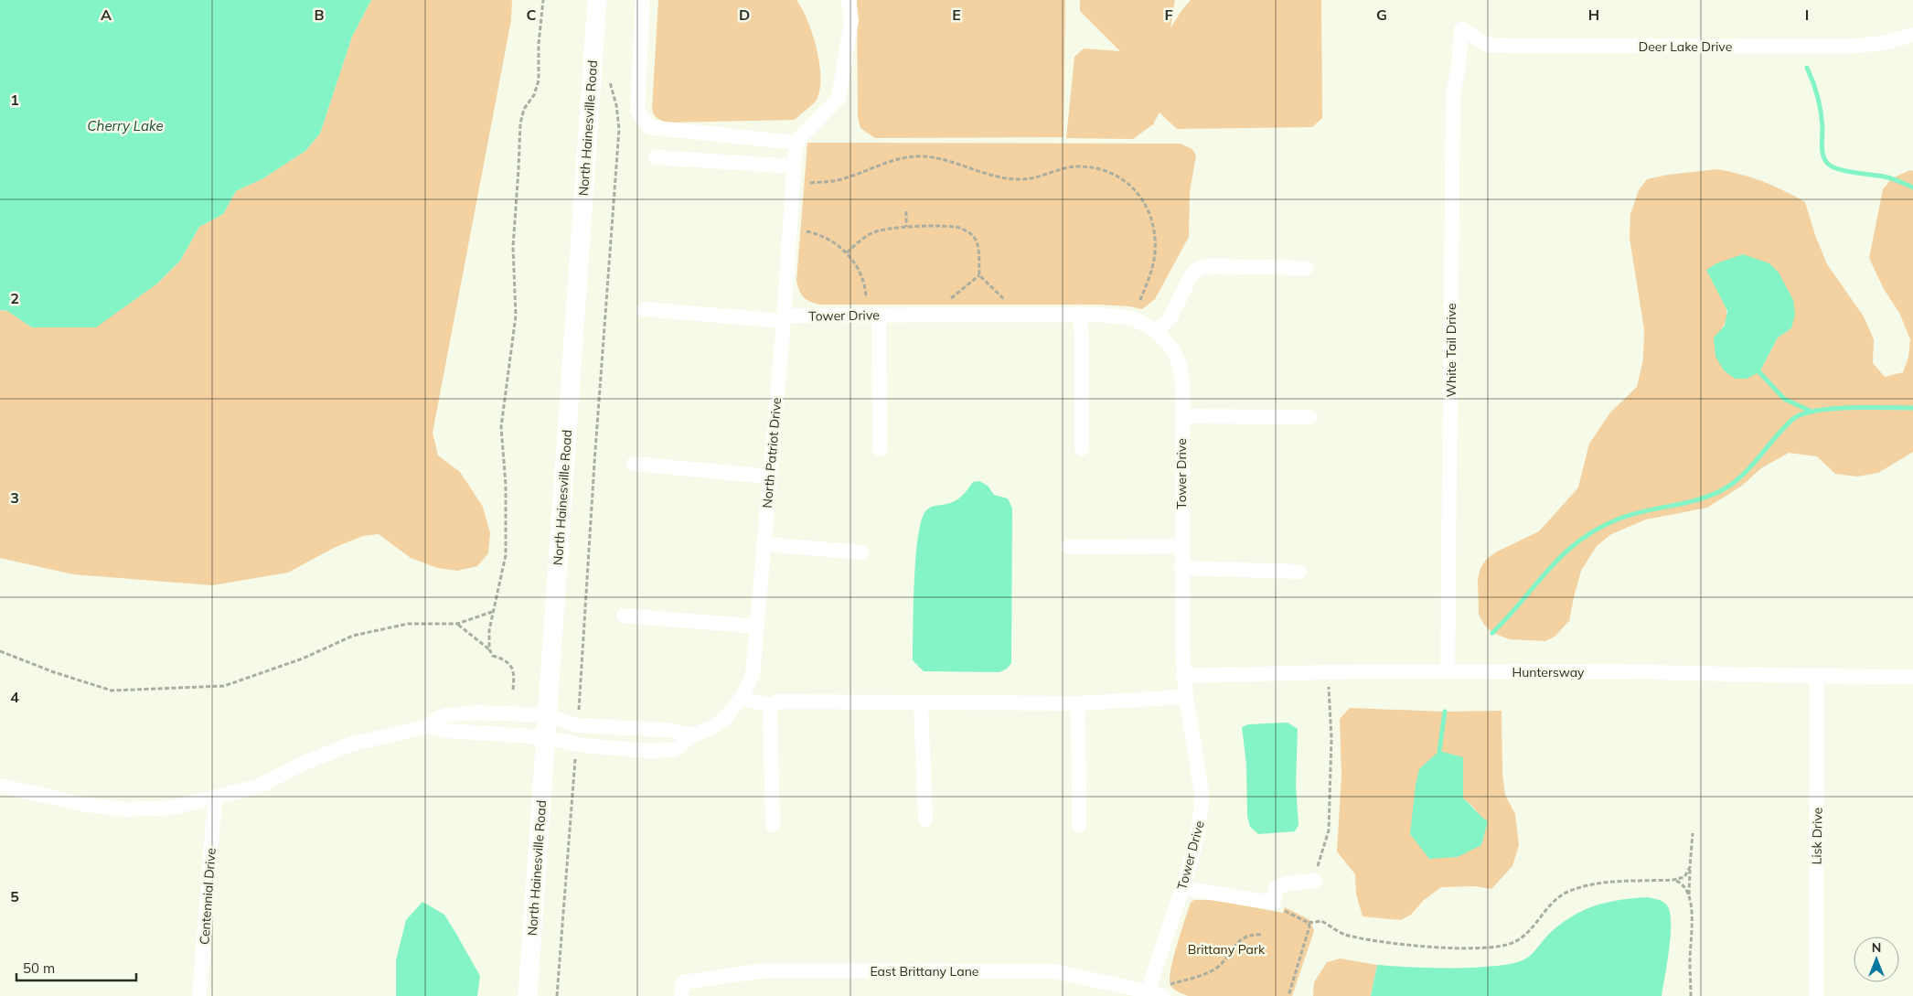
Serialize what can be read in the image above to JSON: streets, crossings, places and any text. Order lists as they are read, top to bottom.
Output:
{
  "streets": {
    "main road": ["North Hainesville Road"],
    "street": [
      "Deer Lake Drive",
      "Tower Drive",
      "White Tail Drive",
      "North Patriot Drive",
      "Huntersway",
      "Lisk Drive",
      "Centennial Drive",
      "East Brittany Lane"
    ]
  },
  "crossings": [
    ["Deer Lake Drive", "White Tail Drive"],
    ["North Hainesville Road", "North Patriot Drive"],
    ["Tower Drive", "North Patriot Drive"],
    ["Tower Drive", "Huntersway"],
    ["Tower Drive", "East Brittany Lane"],
    ["White Tail Drive", "Huntersway"],
    ["Huntersway", "Lisk Drive"]
  ],
  "water": ["Cherry Lake"],
  "parks": ["Brittany Park"],
  "scale_bar": "50 m",
  "north": "top",
  "grid": {
    "columns": [
      "A",
      "B",
      "C",
      "D",
      "E",
      "F",
      "G",
      "H",
      "I"
    ],
    "rows": [
      "1",
      "2",
      "3",
      "4",
      "5"
    ]
  }
}
